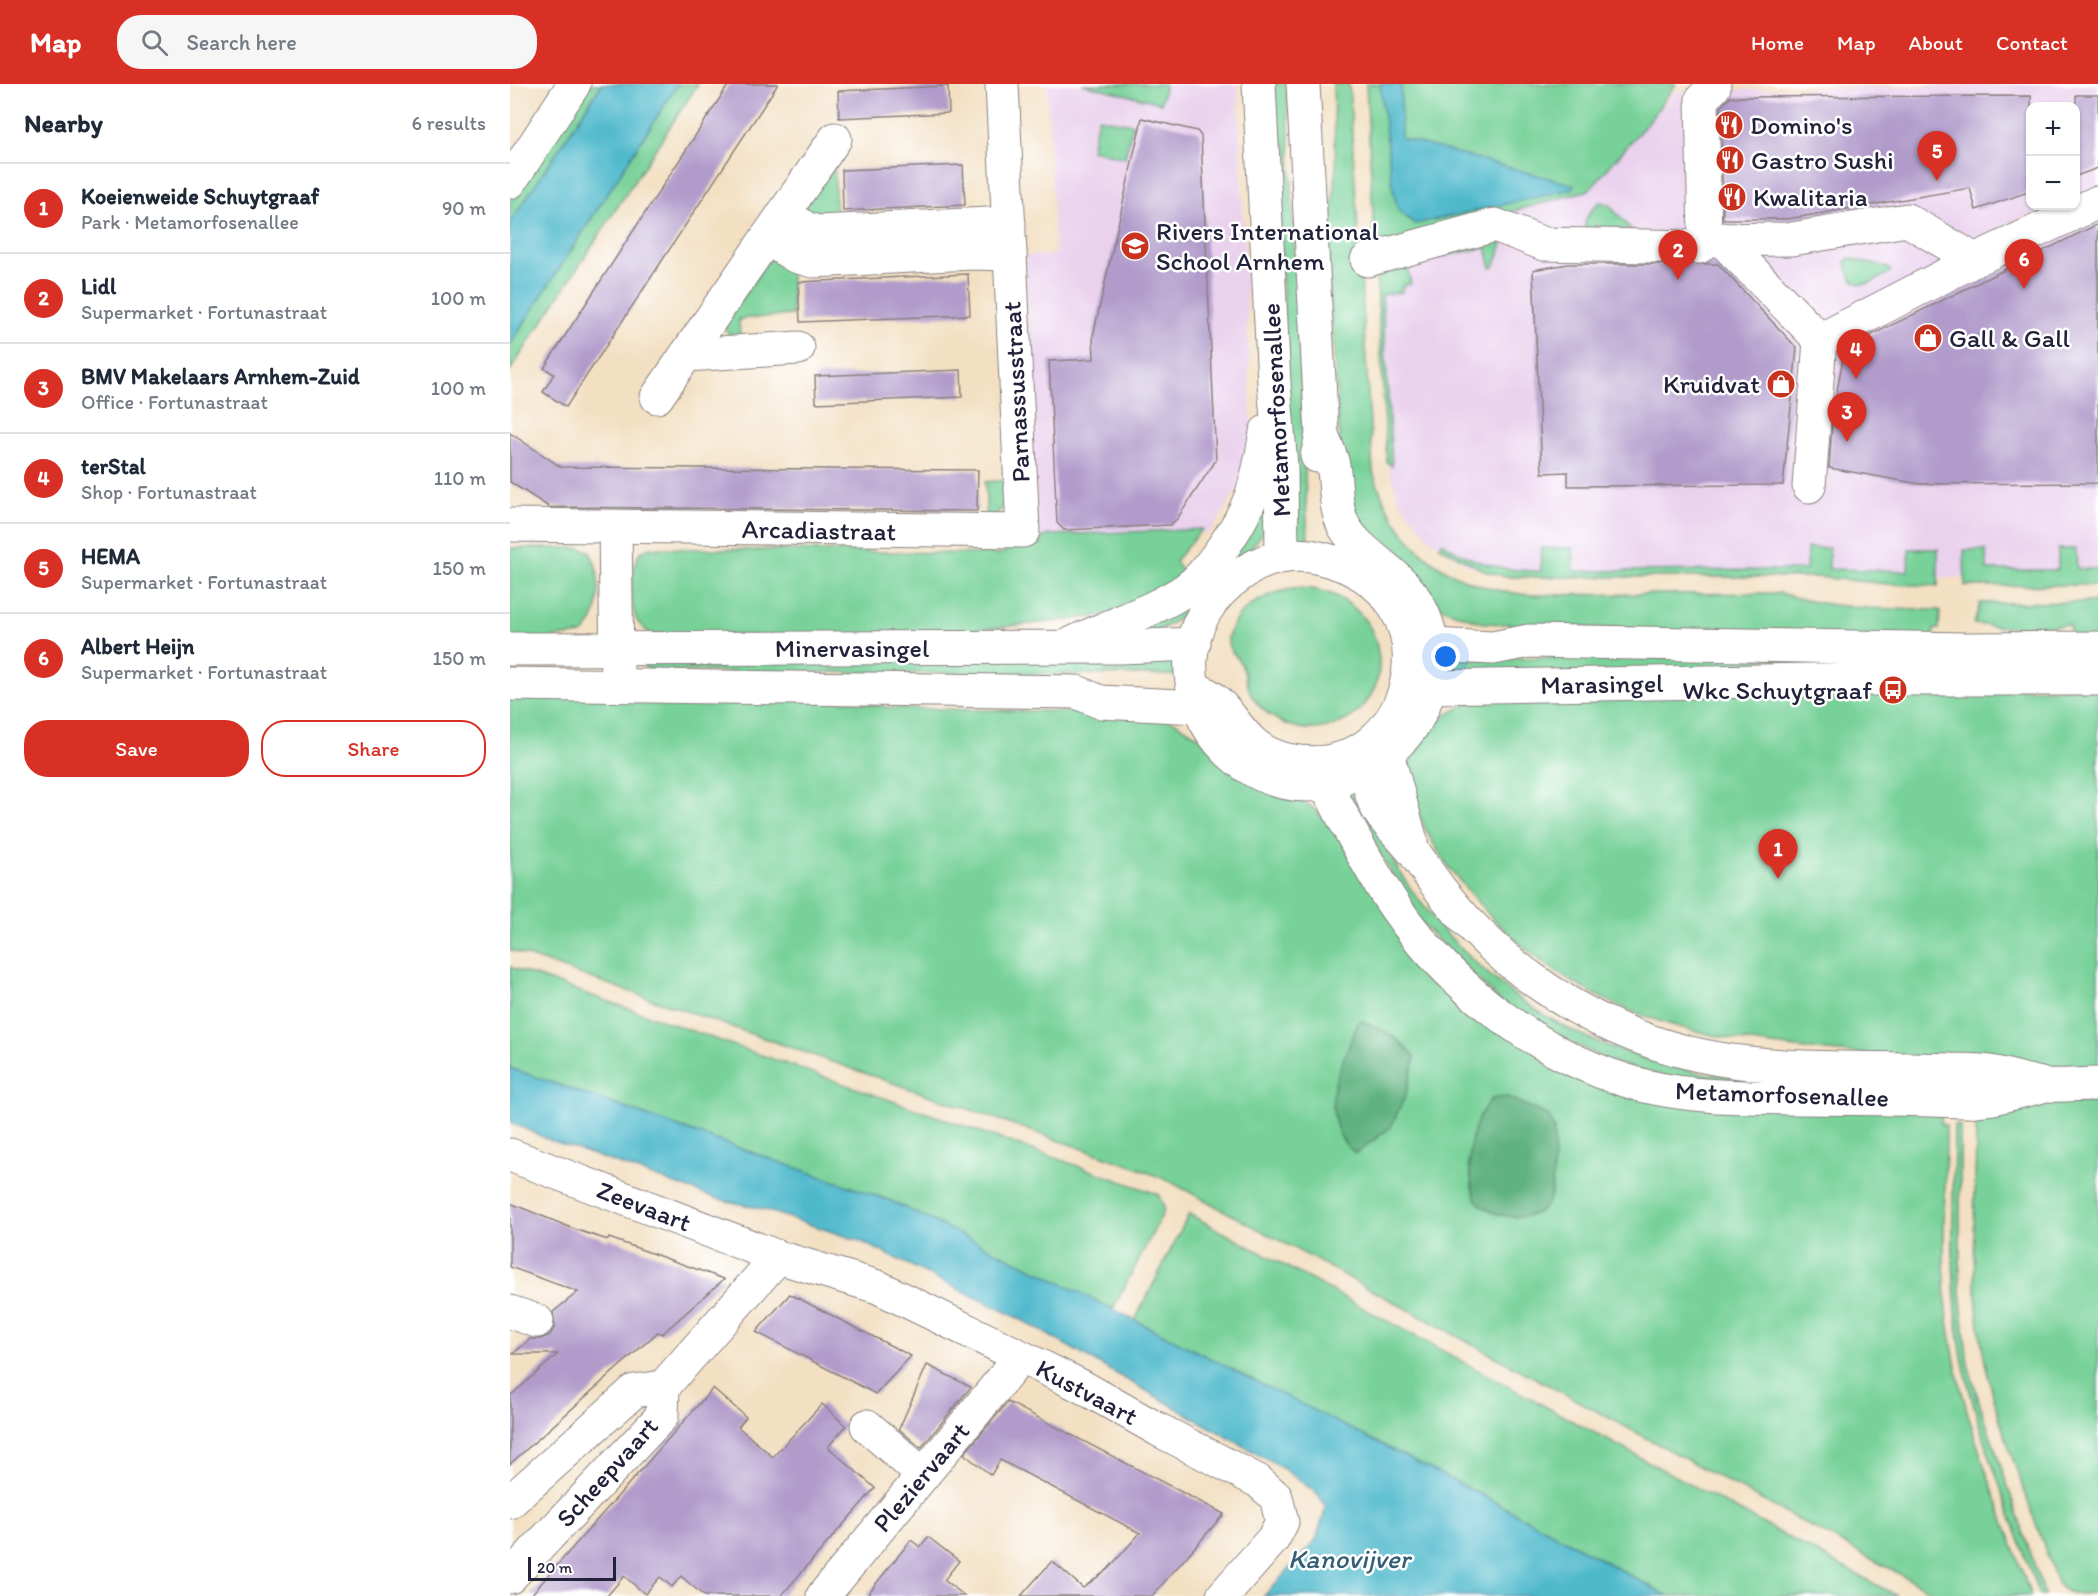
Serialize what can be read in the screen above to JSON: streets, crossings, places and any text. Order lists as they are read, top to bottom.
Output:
{
  "streets": {
    "street": [
      "Parnassusstraat",
      "Metamorfosenallee",
      "Arcadiastraat",
      "Minervasingel",
      "Marasingel",
      "Zeevaart",
      "Kustvaart",
      "Scheepvaart",
      "Pleziervaart"
    ]
  },
  "crossings": [
    ["Parnassusstraat", "Arcadiastraat"],
    ["Metamorfosenallee", "Marasingel"],
    ["Zeevaart", "Kustvaart"],
    ["Zeevaart", "Scheepvaart"],
    ["Kustvaart", "Scheepvaart"],
    ["Kustvaart", "Pleziervaart"]
  ],
  "water": ["Kanovijver"],
  "places": {
    "restaurant": ["Domino's", "Gastro Sushi", "Kwalitaria"],
    "school or university": ["Rivers International School Arnhem"],
    "shop": ["Gall & Gall", "Kruidvat"],
    "bus stop": ["Wkc Schuytgraaf"]
  },
  "scale_bar": "20 m",
  "page": {
    "header": "Map",
    "search": "Search here",
    "nav": [
      "Home",
      "Map",
      "About",
      "Contact"
    ],
    "heading": ["Nearby", "6 results"],
    "map_buttons": ["+", "−"],
    "pins": [
      "5",
      "2",
      "6",
      "4",
      "3",
      "1"
    ],
    "list": [
      {
        "mark": "1",
        "name": "Koeienweide Schuytgraaf",
        "note": "Park · Metamorfosenallee",
        "value": "90 m"
      },
      {
        "mark": "2",
        "name": "Lidl",
        "note": "Supermarket · Fortunastraat",
        "value": "100 m"
      },
      {
        "mark": "3",
        "name": "BMV Makelaars Arnhem-Zuid",
        "note": "Office · Fortunastraat",
        "value": "100 m"
      },
      {
        "mark": "4",
        "name": "terStal",
        "note": "Shop · Fortunastraat",
        "value": "110 m"
      },
      {
        "mark": "5",
        "name": "HEMA",
        "note": "Supermarket · Fortunastraat",
        "value": "150 m"
      },
      {
        "mark": "6",
        "name": "Albert Heijn",
        "note": "Supermarket · Fortunastraat",
        "value": "150 m"
      }
    ],
    "buttons": ["Save", "Share"],
    "scale": "20 m"
  }
}
